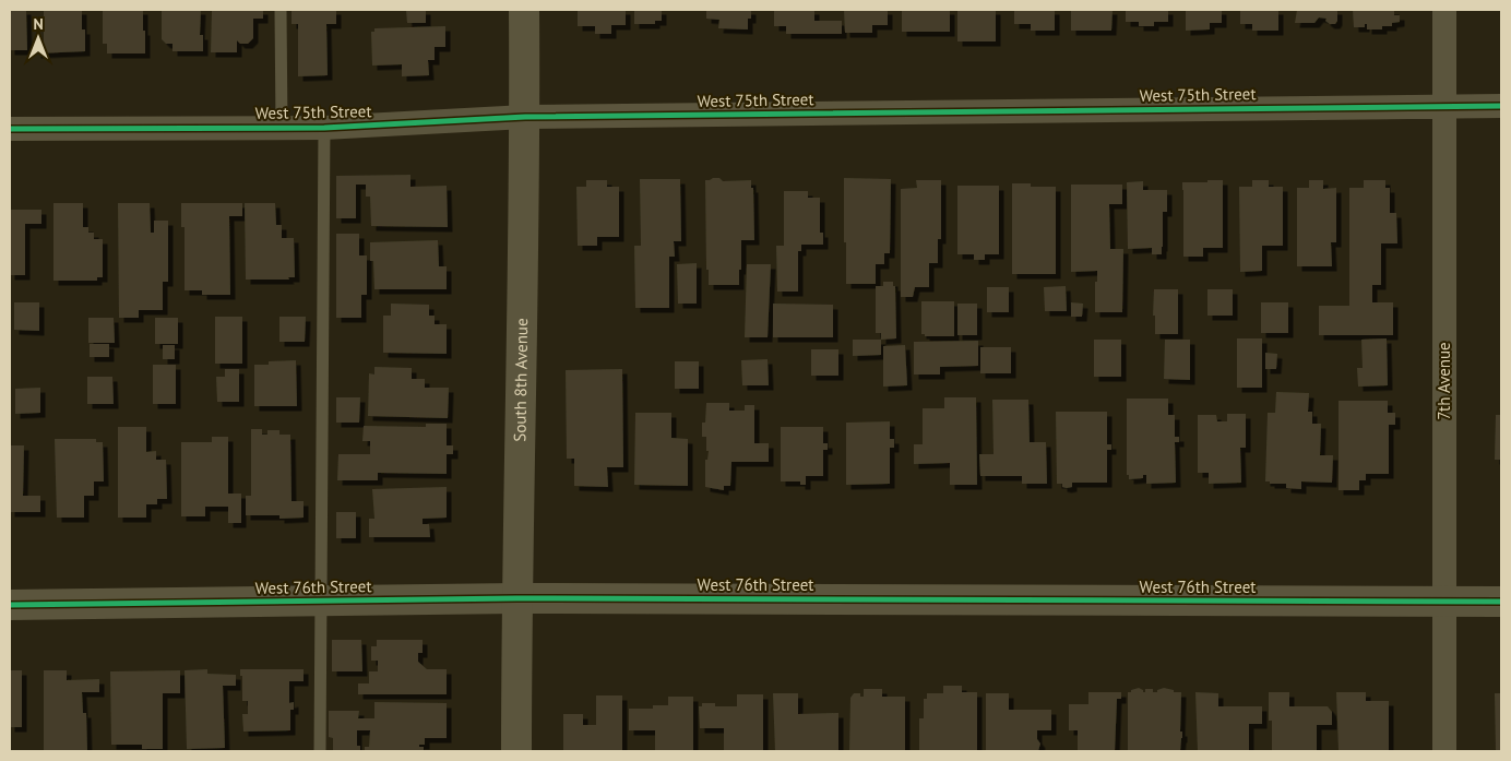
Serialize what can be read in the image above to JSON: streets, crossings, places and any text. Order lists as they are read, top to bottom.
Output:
{
  "streets": {
    "street": [
      "West 75th Street",
      "South 8th Avenue",
      "7th Avenue",
      "West 76th Street"
    ]
  },
  "crossings": [
    ["West 75th Street", "South 8th Avenue"],
    ["West 75th Street", "7th Avenue"],
    ["South 8th Avenue", "West 76th Street"],
    ["7th Avenue", "West 76th Street"]
  ],
  "north": "top"
}
